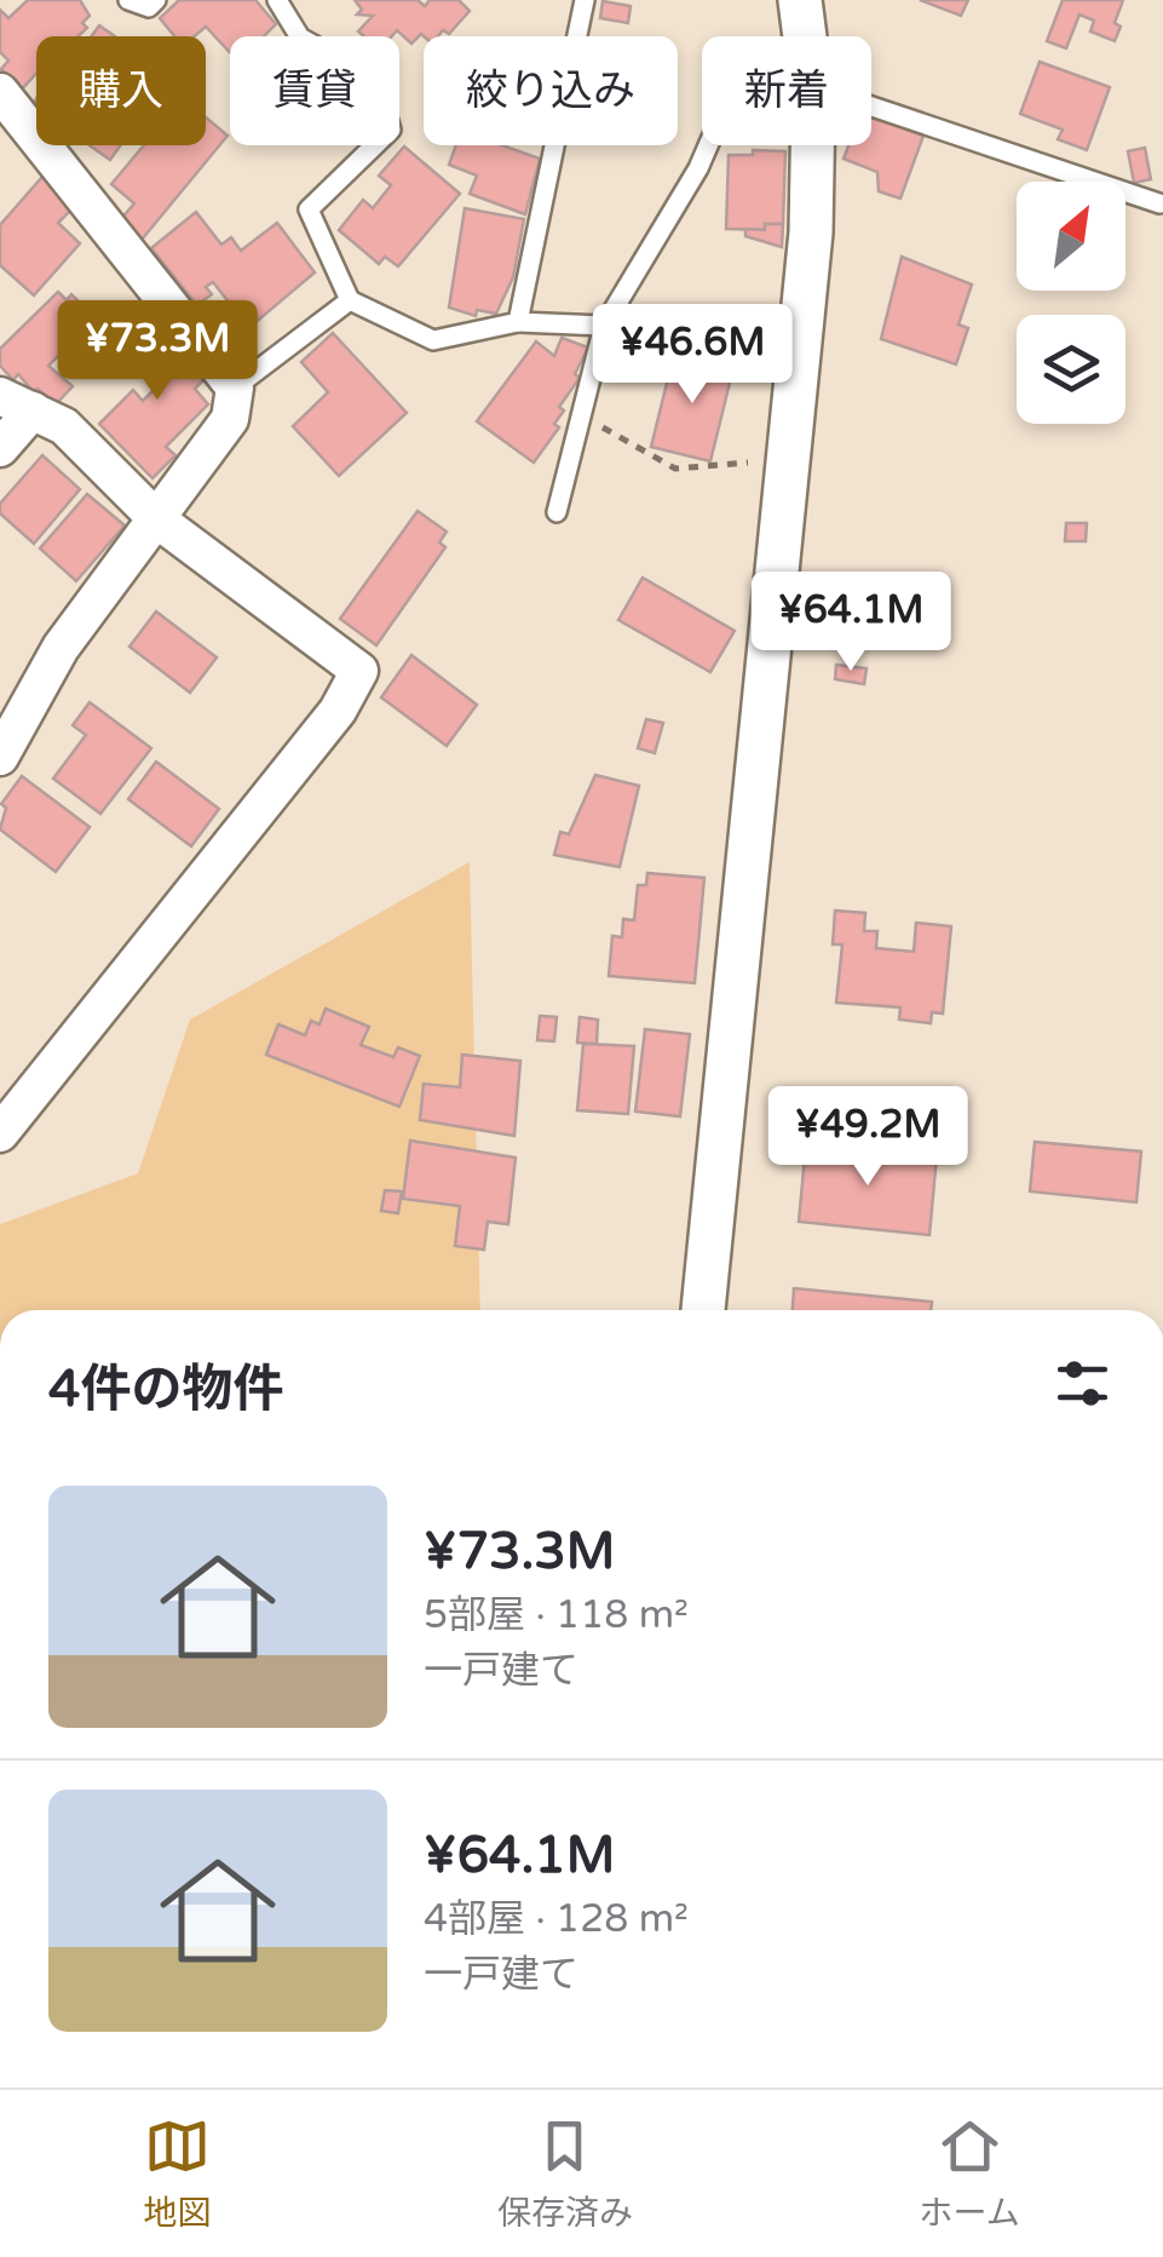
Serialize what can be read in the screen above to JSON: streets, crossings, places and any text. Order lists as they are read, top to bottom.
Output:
{
  "north": "top right",
  "page": {
    "chip": [
      "購入",
      "賃貸",
      "絞り込み",
      "新着"
    ],
    "price": [
      "¥73.3M",
      "¥46.6M",
      "¥64.1M",
      "¥49.2M"
    ],
    "heading": "4件の物件",
    "list": [
      {
        "name": "¥73.3M",
        "note": "5部屋 · 118 m² · 一戸建て"
      },
      {
        "name": "¥64.1M",
        "note": "4部屋 · 128 m² · 一戸建て"
      }
    ],
    "tabs": ["地図", "保存済み", "ホーム"]
  }
}
